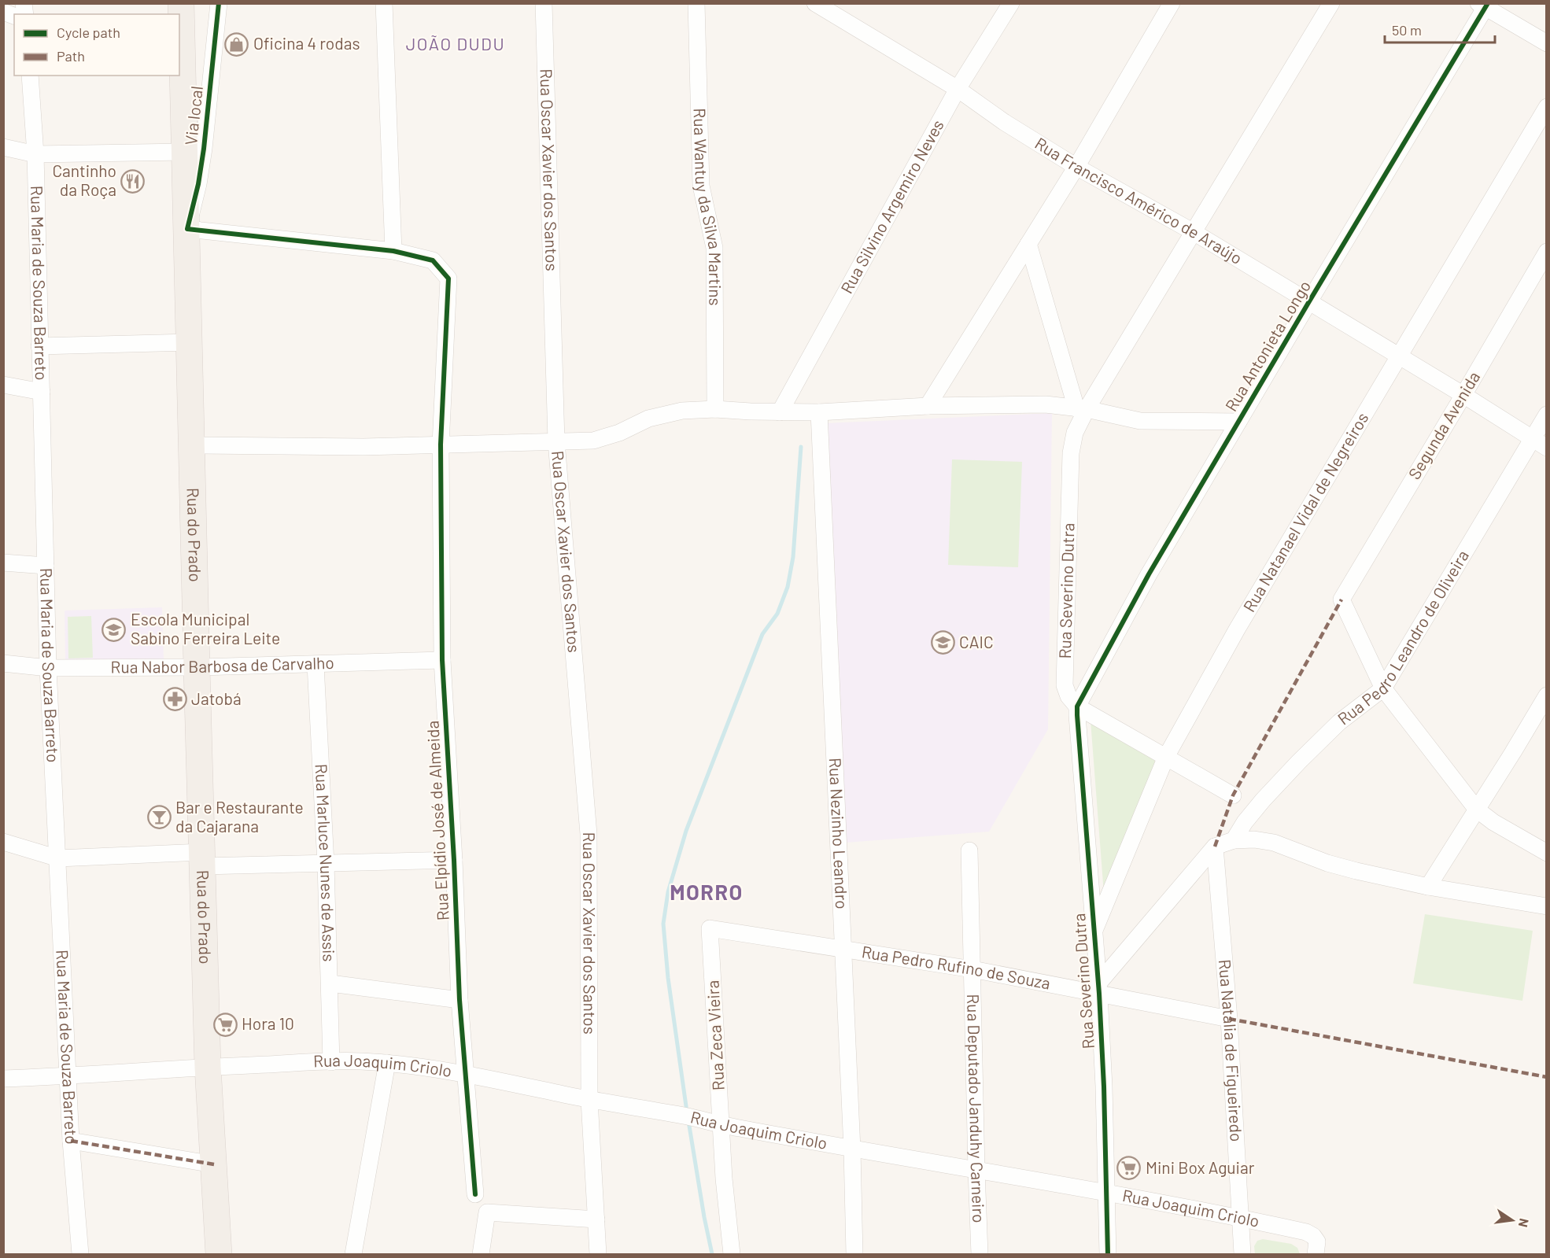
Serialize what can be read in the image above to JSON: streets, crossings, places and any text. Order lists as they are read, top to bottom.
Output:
{
  "streets": {
    "main road": ["Rua do Prado"],
    "street": [
      "Via local",
      "Rua Oscar Xavier dos Santos",
      "Rua Francisco Américo de Araújo",
      "Rua Wantuy da Silva Martins",
      "Rua Silvino Argemiro Neves",
      "Rua Maria de Souza Barreto",
      "Rua Antonieta Longo",
      "Segunda Avenida",
      "Rua Natanael Vidal de Negreiros",
      "Rua Severino Dutra",
      "Rua Pedro Leandro de Oliveira",
      "Rua Nabor Barbosa de Carvalho",
      "Rua Elpídio José de Almeida",
      "Rua Nezinho Leandro",
      "Rua Marluce Nunes de Assis",
      "Rua Pedro Rufino de Souza",
      "Rua Zeca Vieira",
      "Rua Natália de Figueiredo",
      "Rua Joaquim Criolo",
      "Rua Deputado Janduhy Carneiro"
    ]
  },
  "crossings": [
    ["Via local", "Rua do Prado"],
    ["Via local", "Rua Elpídio José de Almeida"],
    ["Rua Oscar Xavier dos Santos", "Rua Joaquim Criolo"],
    ["Rua Francisco Américo de Araújo", "Rua Silvino Argemiro Neves"],
    ["Rua Francisco Américo de Araújo", "Rua Antonieta Longo"],
    ["Rua Francisco Américo de Araújo", "Segunda Avenida"],
    ["Rua Francisco Américo de Araújo", "Rua Natanael Vidal de Negreiros"],
    ["Rua Francisco Américo de Araújo", "Rua Severino Dutra"],
    ["Rua Francisco Américo de Araújo", "Rua Pedro Leandro de Oliveira"],
    ["Rua Maria de Souza Barreto", "Rua Nabor Barbosa de Carvalho"],
    ["Rua Maria de Souza Barreto", "Rua Joaquim Criolo"],
    ["Rua Antonieta Longo", "Rua Severino Dutra"],
    ["Segunda Avenida", "Rua Pedro Leandro de Oliveira"],
    ["Rua Natanael Vidal de Negreiros", "Rua Severino Dutra"],
    ["Rua do Prado", "Rua Nabor Barbosa de Carvalho"],
    ["Rua do Prado", "Rua Elpídio José de Almeida"],
    ["Rua do Prado", "Rua Joaquim Criolo"],
    ["Rua Severino Dutra", "Rua Pedro Rufino de Souza"],
    ["Rua Severino Dutra", "Rua Joaquim Criolo"],
    ["Rua Nabor Barbosa de Carvalho", "Rua Elpídio José de Almeida"],
    ["Rua Nabor Barbosa de Carvalho", "Rua Marluce Nunes de Assis"],
    ["Rua Elpídio José de Almeida", "Rua Joaquim Criolo"],
    ["Rua Nezinho Leandro", "Rua Pedro Rufino de Souza"],
    ["Rua Nezinho Leandro", "Rua Joaquim Criolo"],
    ["Rua Marluce Nunes de Assis", "Rua Joaquim Criolo"],
    ["Rua Pedro Rufino de Souza", "Rua Zeca Vieira"],
    ["Rua Pedro Rufino de Souza", "Rua Natália de Figueiredo"],
    ["Rua Pedro Rufino de Souza", "Rua Deputado Janduhy Carneiro"],
    ["Rua Zeca Vieira", "Rua Joaquim Criolo"],
    ["Rua Natália de Figueiredo", "Rua Joaquim Criolo"],
    ["Rua Joaquim Criolo", "Rua Deputado Janduhy Carneiro"]
  ],
  "districts": ["JOÃO DUDU", "MORRO"],
  "places": {
    "shop": ["Oficina 4 rodas"],
    "restaurant": ["Cantinho da Roça"],
    "school or university": ["Escola Municipal Sabino Ferreira Leite", "CAIC"],
    "pharmacy": ["Jatobá"],
    "bar": ["Bar e Restaurante da Cajarana"],
    "supermarket": ["Hora 10", "Mini Box Aguiar"]
  },
  "legend": ["Cycle path", "Path"],
  "scale_bar": "50 m",
  "north": "right"
}
